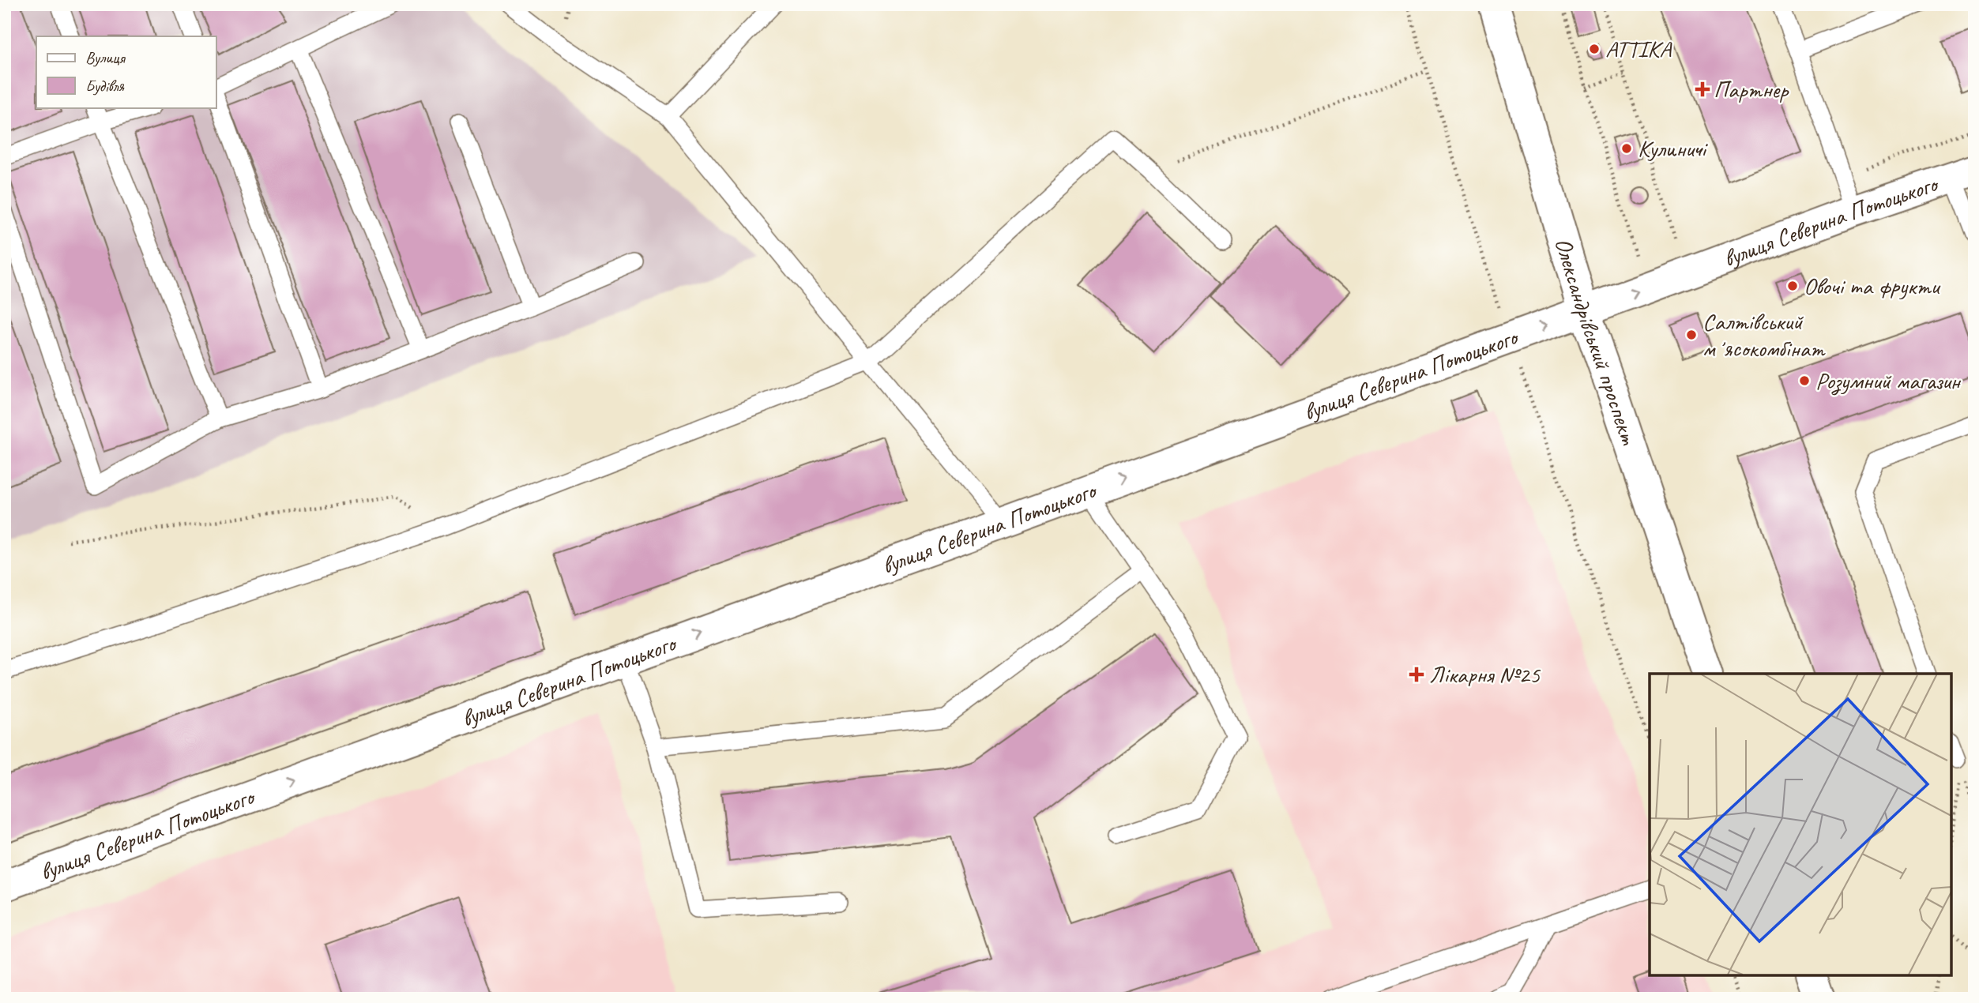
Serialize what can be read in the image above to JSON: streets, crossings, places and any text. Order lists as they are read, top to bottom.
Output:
{
  "streets": {
    "street": ["вулиця Северина Потоцького", "Олександрівський проспект"]
  },
  "crossings": [
    ["вулиця Северина Потоцького", "Олександрівський проспект"]
  ],
  "one_way": ["вулиця Северина Потоцького"],
  "places": {
    "other": [
      "АТТІКА",
      "Кулиничі",
      "Овочі та фрукти",
      "Салтівський мʼясокомбінат",
      "Розумний магазин"
    ],
    "health": ["Партнер", "Лікарня №25"]
  },
  "legend": ["Вулиця", "Будівля"]
}
